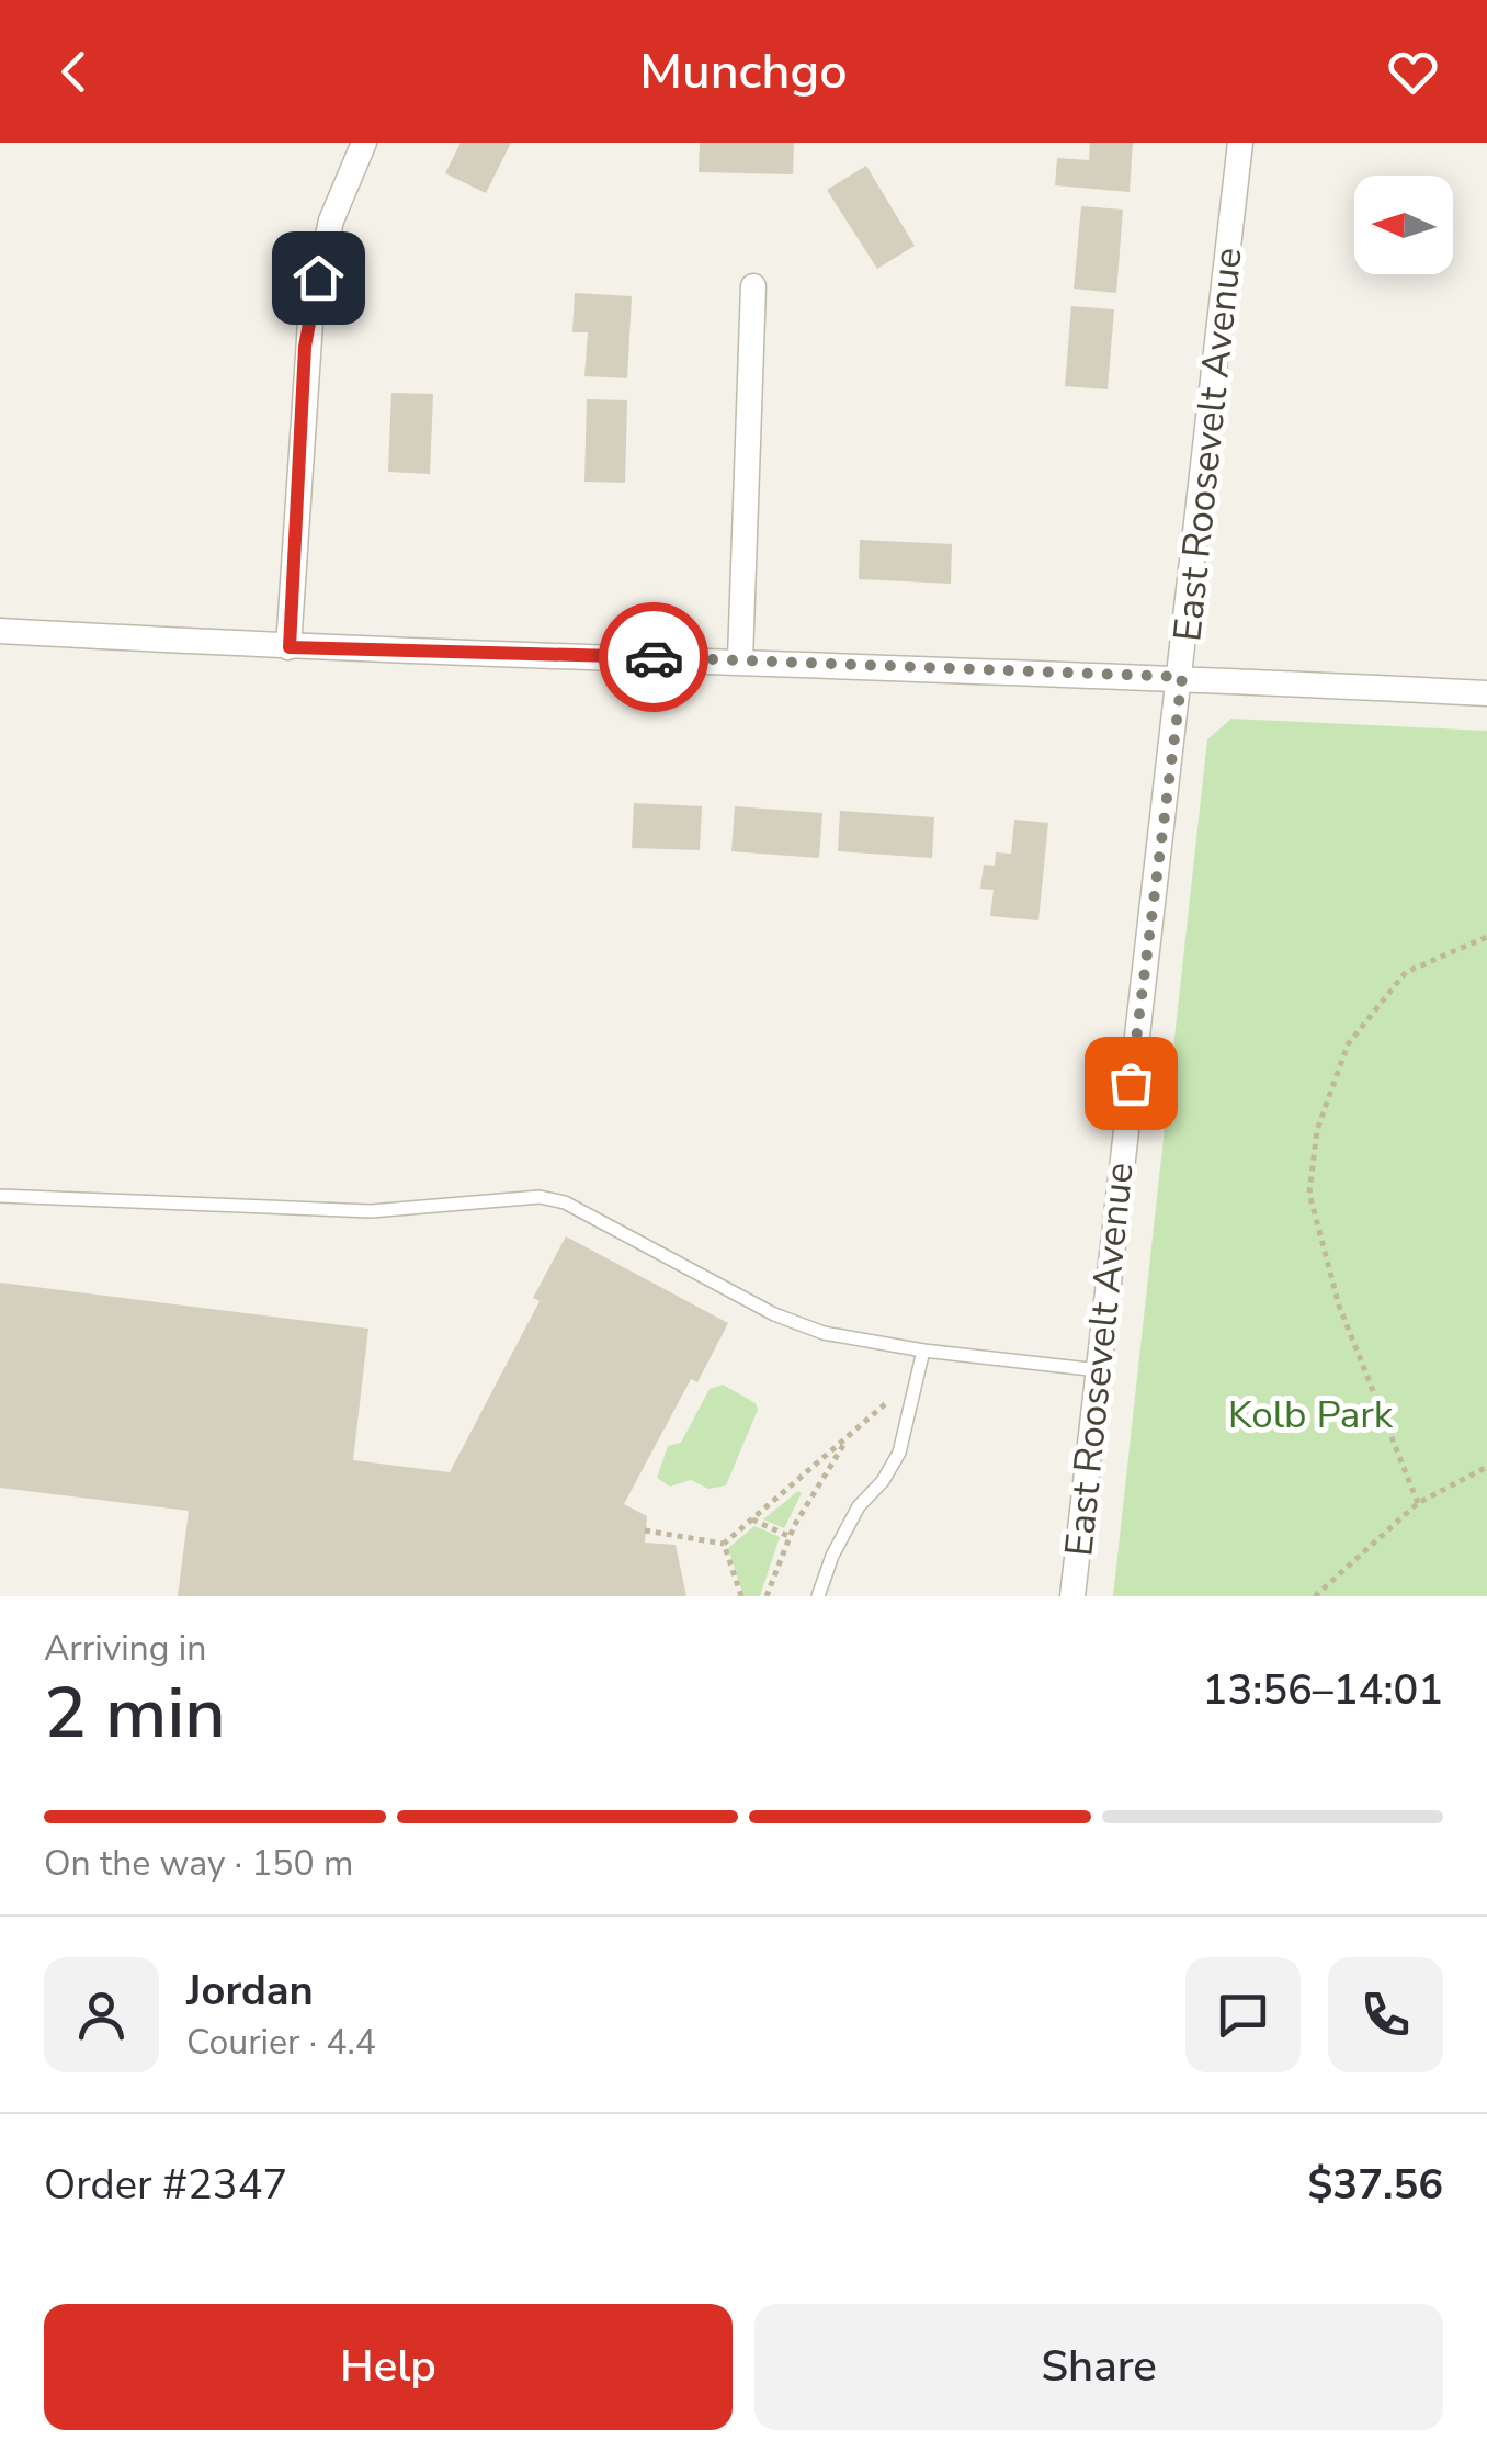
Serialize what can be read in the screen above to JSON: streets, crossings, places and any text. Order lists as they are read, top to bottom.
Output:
{
  "streets": {
    "street": ["East Roosevelt Avenue"]
  },
  "parks": ["Kolb Park"],
  "north": "left",
  "page": {
    "header": "Munchgo",
    "heading": ["2 min", "Arriving in", "13:56–14:01"],
    "panel": [
      "Jordan",
      "Courier · 4.4",
      "Order #2347",
      "$37.56"
    ],
    "bar": "On the way · 150 m",
    "buttons": ["Help", "Share"]
  }
}
